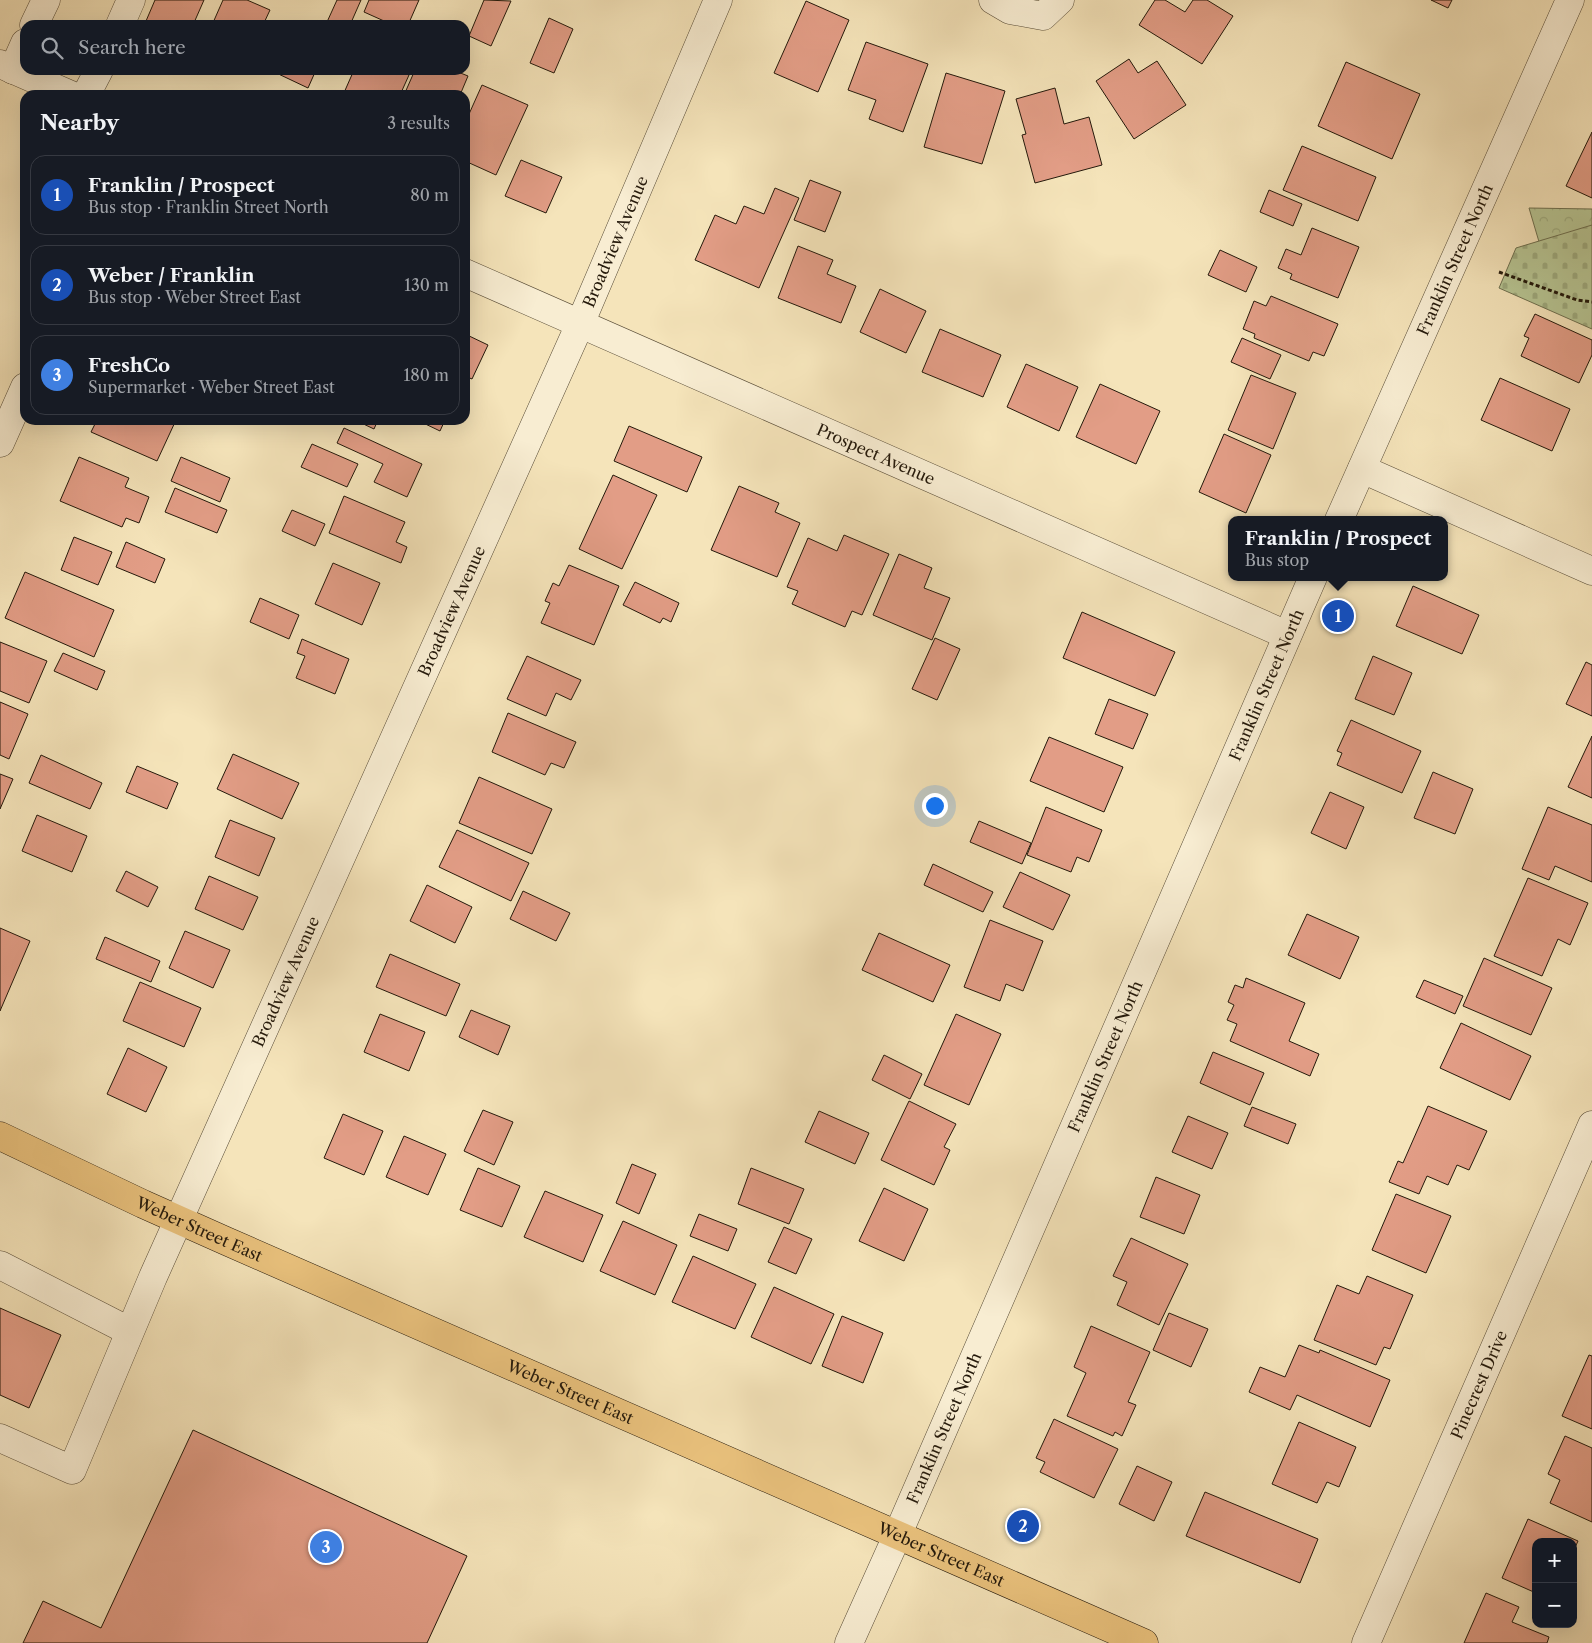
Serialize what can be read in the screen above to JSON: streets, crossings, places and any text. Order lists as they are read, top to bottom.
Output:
{
  "streets": {
    "main road": ["Weber Street East"],
    "street": [
      "Broadview Avenue",
      "Franklin Street North",
      "Prospect Avenue",
      "Pinecrest Drive"
    ]
  },
  "crossings": [
    ["Broadview Avenue", "Prospect Avenue"],
    ["Broadview Avenue", "Weber Street East"],
    ["Franklin Street North", "Prospect Avenue"],
    ["Franklin Street North", "Weber Street East"]
  ],
  "page": {
    "search": "Search here",
    "heading": ["Nearby", "3 results"],
    "list": [
      {
        "mark": "1",
        "name": "Franklin / Prospect",
        "note": "Bus stop · Franklin Street North",
        "value": "80 m"
      },
      {
        "mark": "2",
        "name": "Weber / Franklin",
        "note": "Bus stop · Weber Street East",
        "value": "130 m"
      },
      {
        "mark": "3",
        "name": "FreshCo",
        "note": "Supermarket · Weber Street East",
        "value": "180 m"
      }
    ],
    "popup": ["Franklin / Prospect", "Bus stop"],
    "pins": ["1", "2", "3"],
    "map_buttons": ["+", "−"]
  }
}
